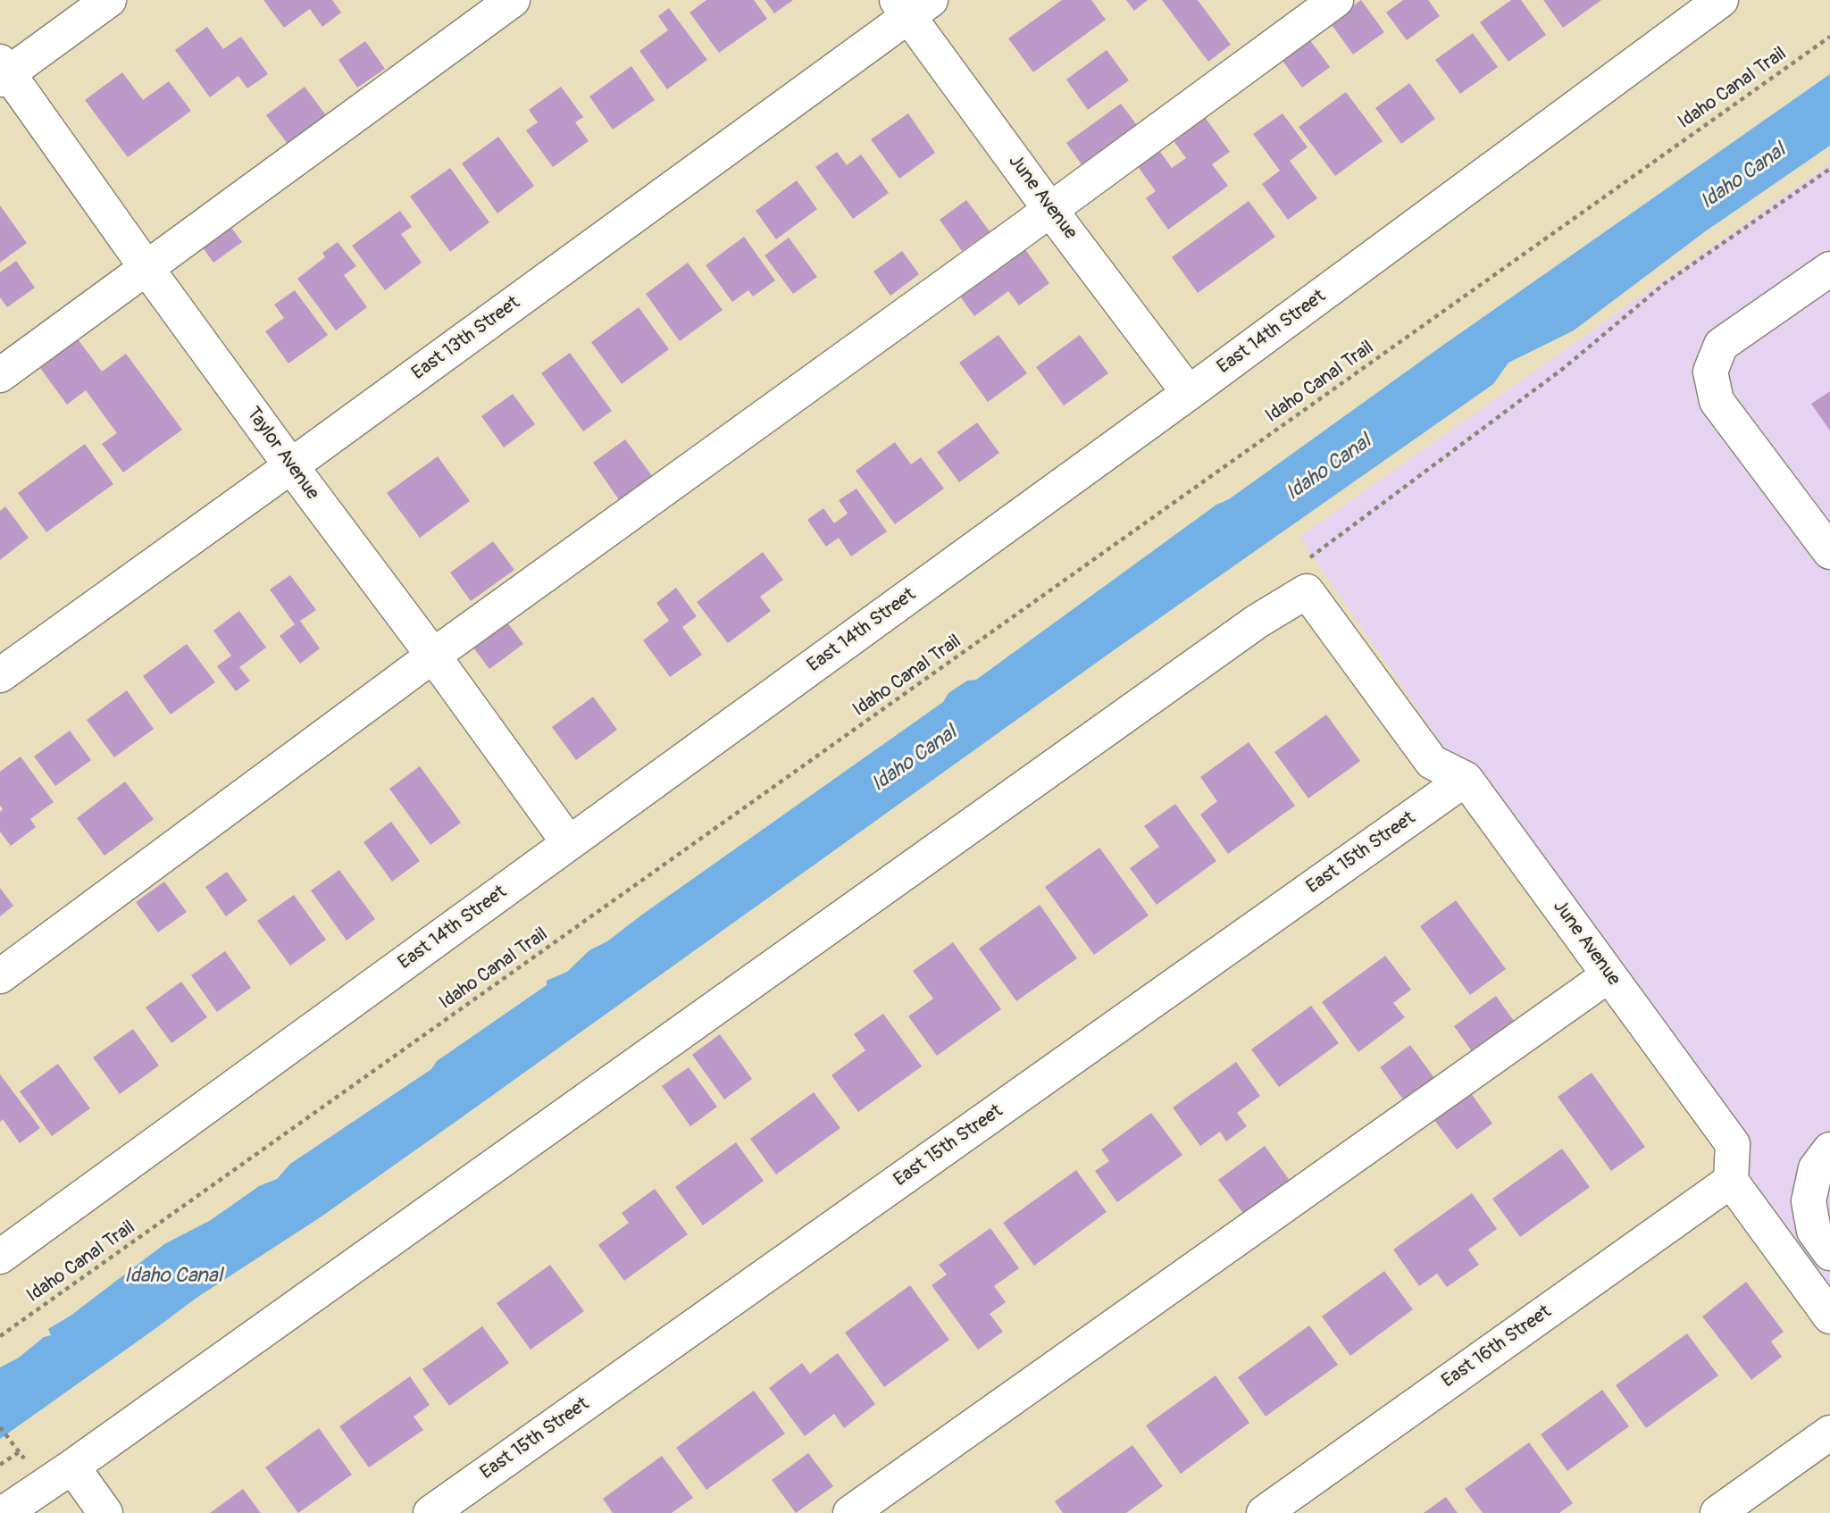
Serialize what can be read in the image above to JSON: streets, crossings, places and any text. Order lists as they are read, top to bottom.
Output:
{
  "streets": {
    "street": [
      "June Avenue",
      "East 14th Street",
      "East 13th Street",
      "Taylor Avenue",
      "East 15th Street",
      "East 16th Street"
    ],
    "path": ["Idaho Canal Trail"]
  },
  "crossings": [
    ["June Avenue", "East 14th Street"],
    ["June Avenue", "East 13th Street"],
    ["June Avenue", "East 15th Street"],
    ["June Avenue", "East 16th Street"],
    ["East 14th Street", "Taylor Avenue"],
    ["East 13th Street", "Taylor Avenue"]
  ],
  "water": ["Idaho Canal"]
}
